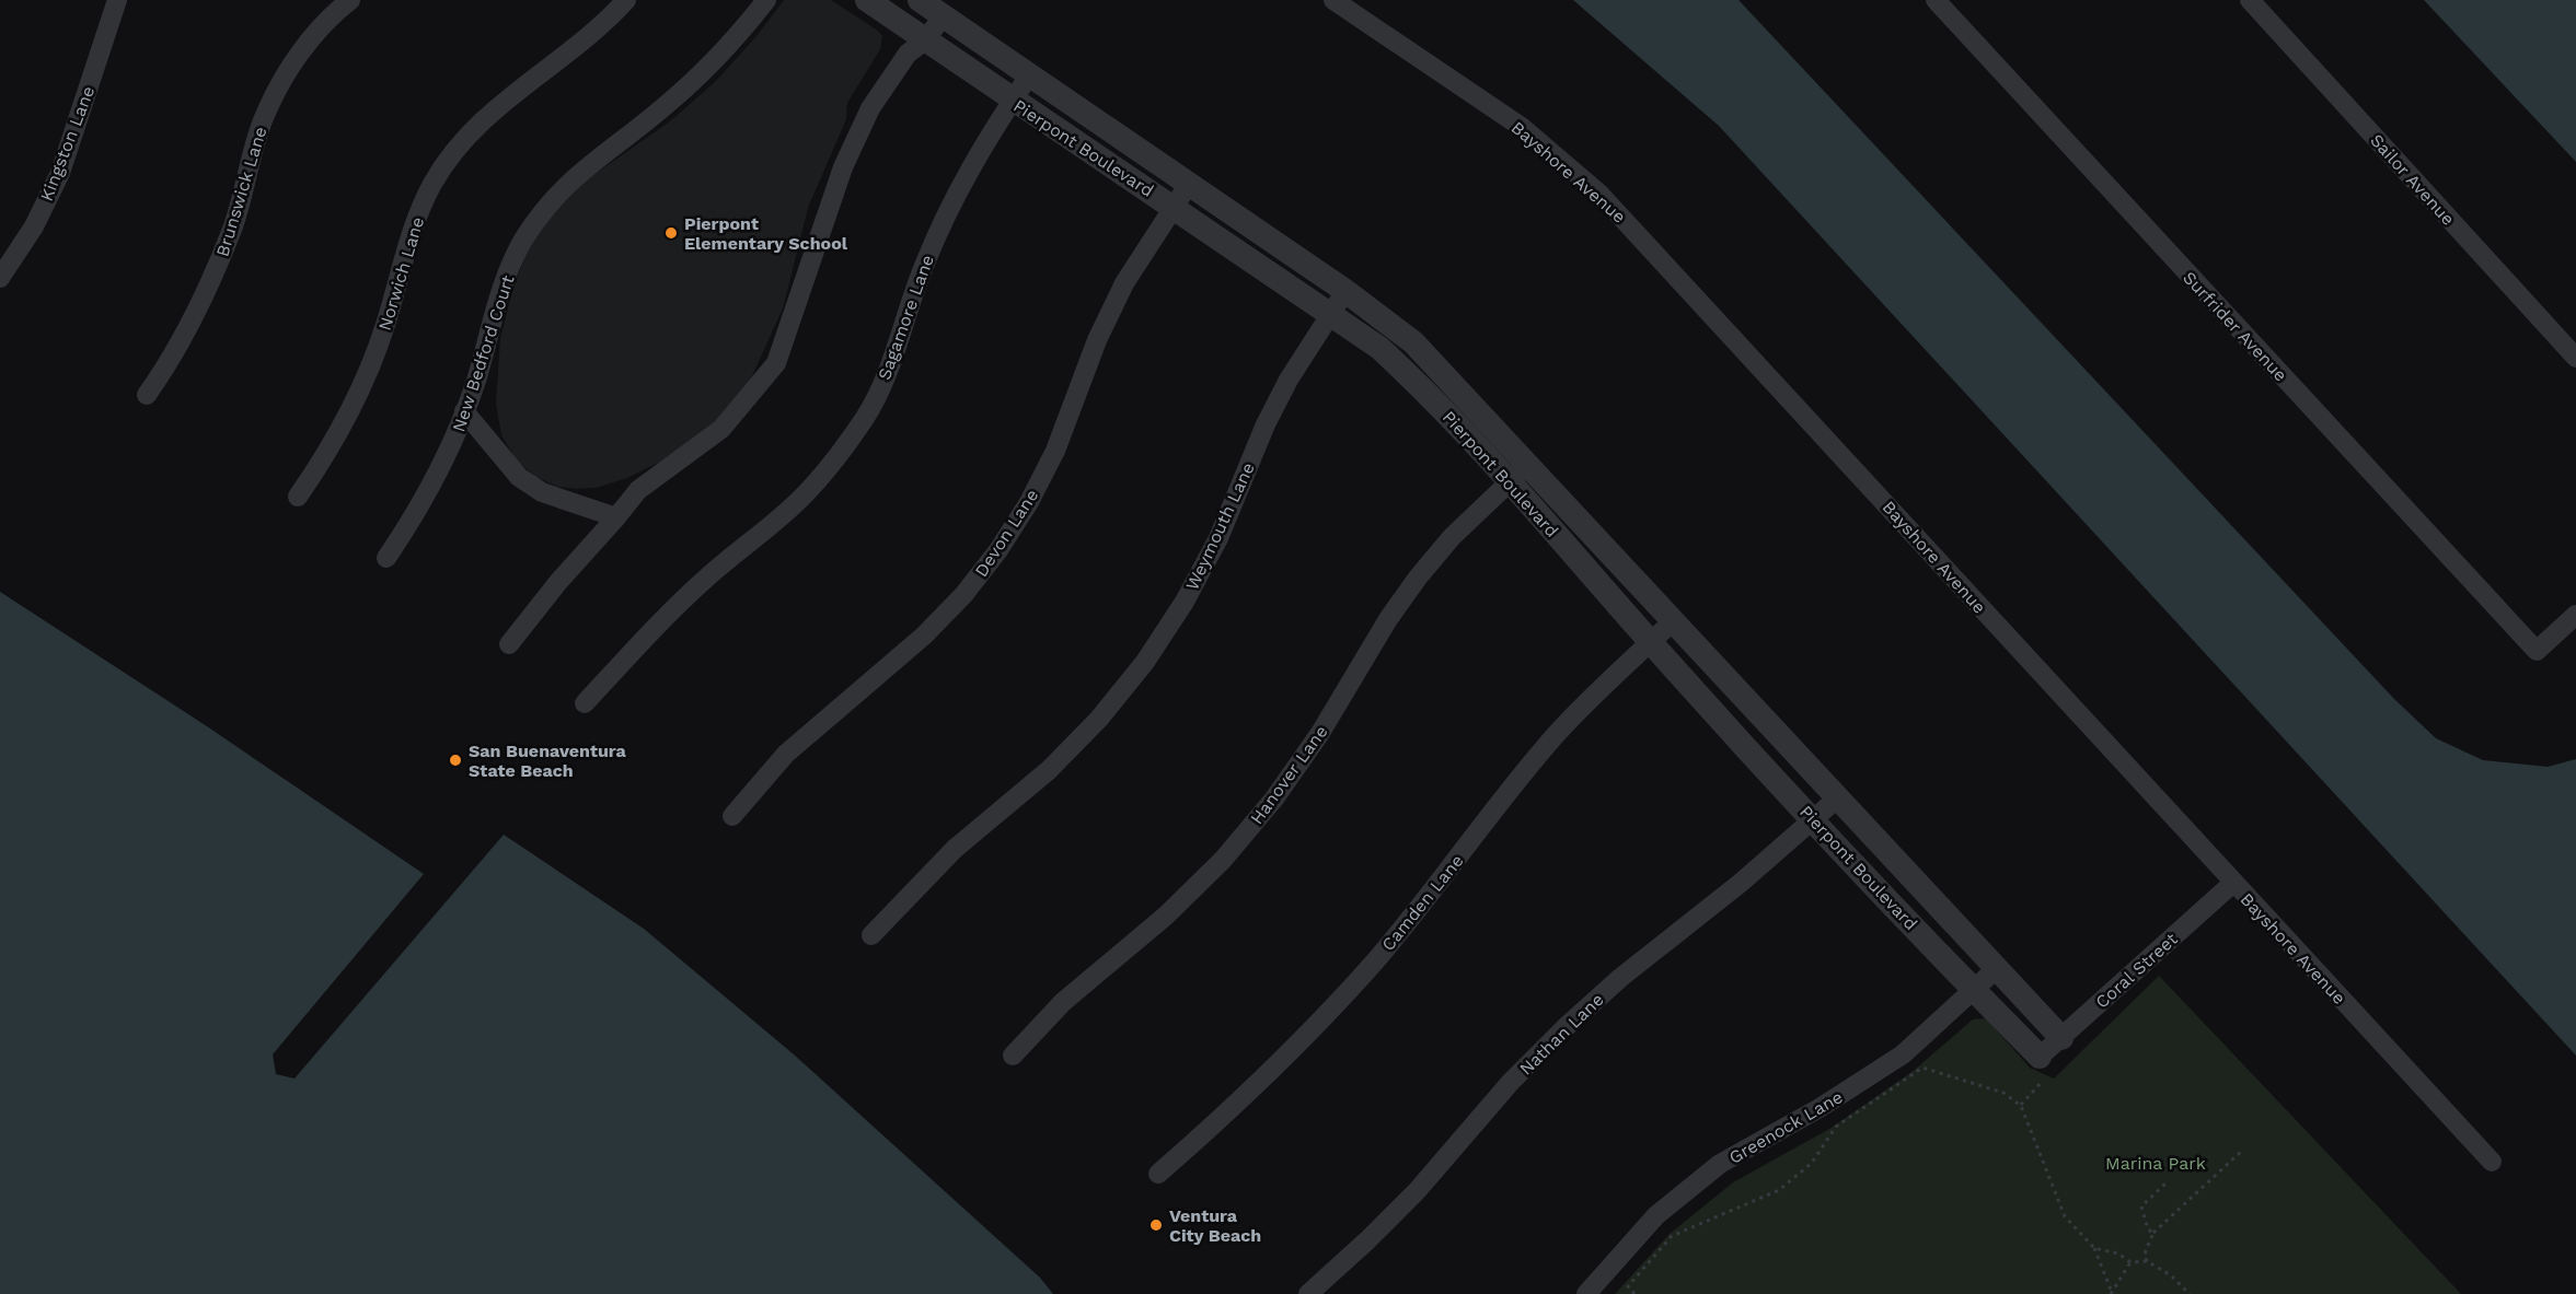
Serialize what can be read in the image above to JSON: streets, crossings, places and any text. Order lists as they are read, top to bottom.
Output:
{
  "streets": {
    "street": [
      "Kingston Lane",
      "Pierpont Boulevard",
      "Bayshore Avenue",
      "Sailor Avenue",
      "Brunswick Lane",
      "Norwich Lane",
      "Sagamore Lane",
      "Surfrider Avenue",
      "New Bedford Court",
      "Weymouth Lane",
      "Devon Lane",
      "Hanover Lane",
      "Camden Lane",
      "Coral Street",
      "Nathan Lane",
      "Greenock Lane"
    ]
  },
  "crossings": [
    ["Pierpont Boulevard", "Sagamore Lane"],
    ["Pierpont Boulevard", "Weymouth Lane"],
    ["Pierpont Boulevard", "Devon Lane"],
    ["Pierpont Boulevard", "Hanover Lane"],
    ["Pierpont Boulevard", "Camden Lane"],
    ["Pierpont Boulevard", "Coral Street"],
    ["Pierpont Boulevard", "Nathan Lane"],
    ["Pierpont Boulevard", "Greenock Lane"],
    ["Bayshore Avenue", "Coral Street"]
  ],
  "parks": ["Marina Park"],
  "places": ["Pierpont Elementary School", "San Buenaventura State Beach", "Ventura City Beach"]
}
